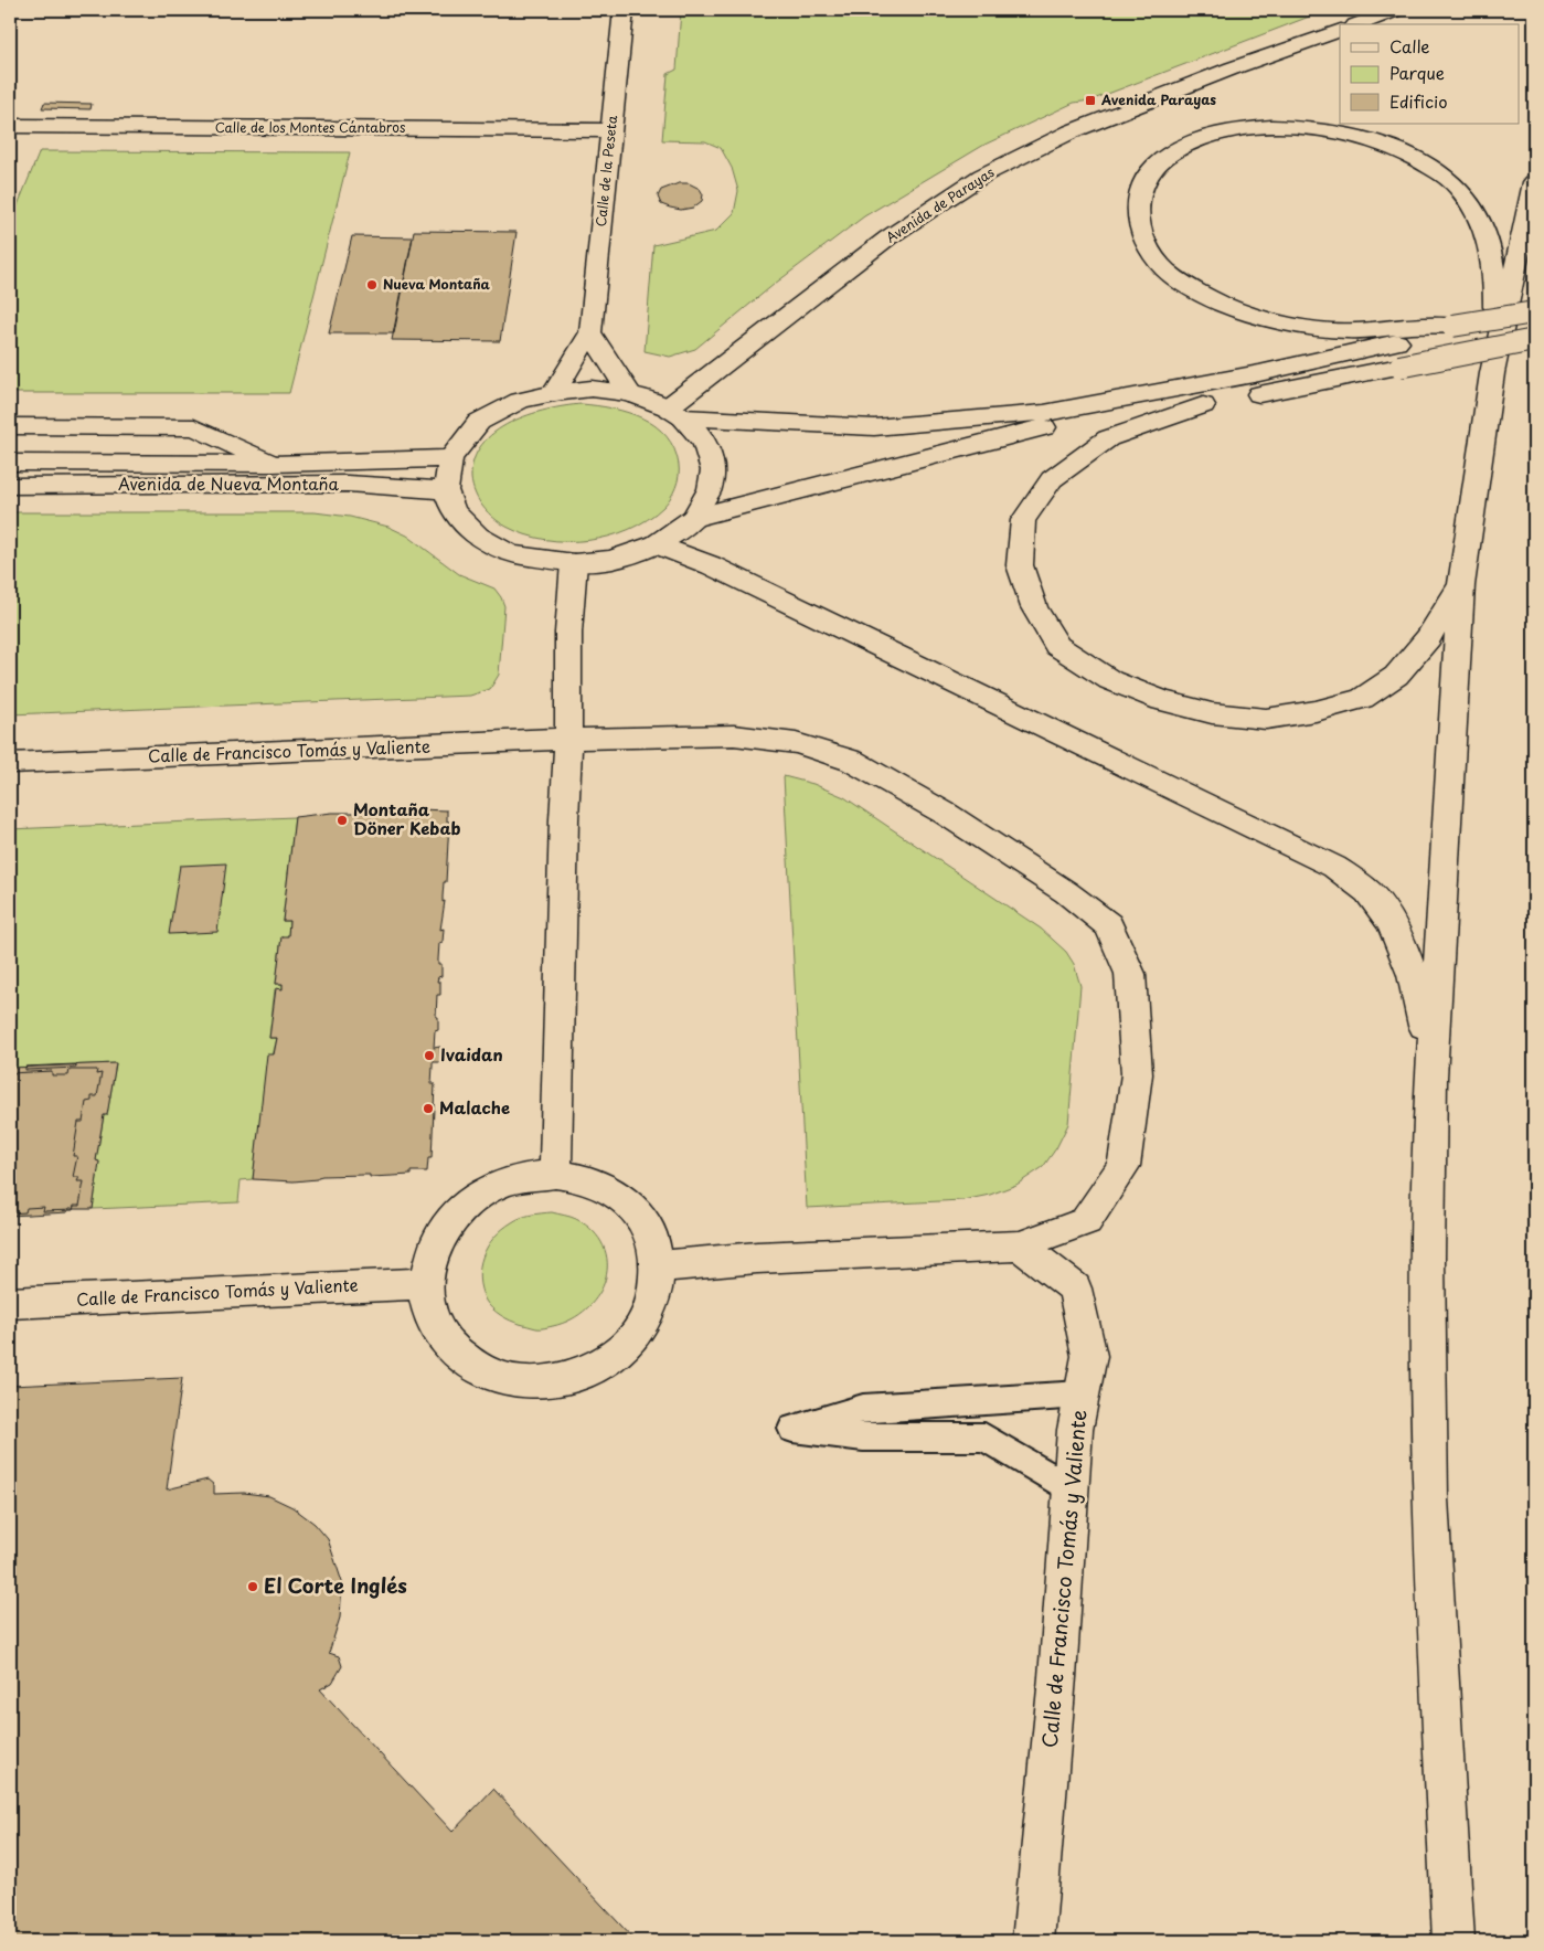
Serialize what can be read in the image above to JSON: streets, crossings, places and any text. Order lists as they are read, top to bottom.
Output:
{
  "streets": {
    "main road": [
      "Calle de los Montes Cántabros",
      "Calle de la Peseta",
      "Avenida de Parayas",
      "Avenida de Nueva Montaña",
      "Calle de Francisco Tomás y Valiente"
    ]
  },
  "crossings": [
    ["Calle de los Montes Cántabros", "Calle de la Peseta"]
  ],
  "places": {
    "transit": ["Avenida Parayas"],
    "other": [
      "Nueva Montaña",
      "Montaña Döner Kebab",
      "Ivaidan",
      "Malache",
      "El Corte Inglés"
    ]
  },
  "legend": ["Calle", "Parque", "Edificio"]
}
